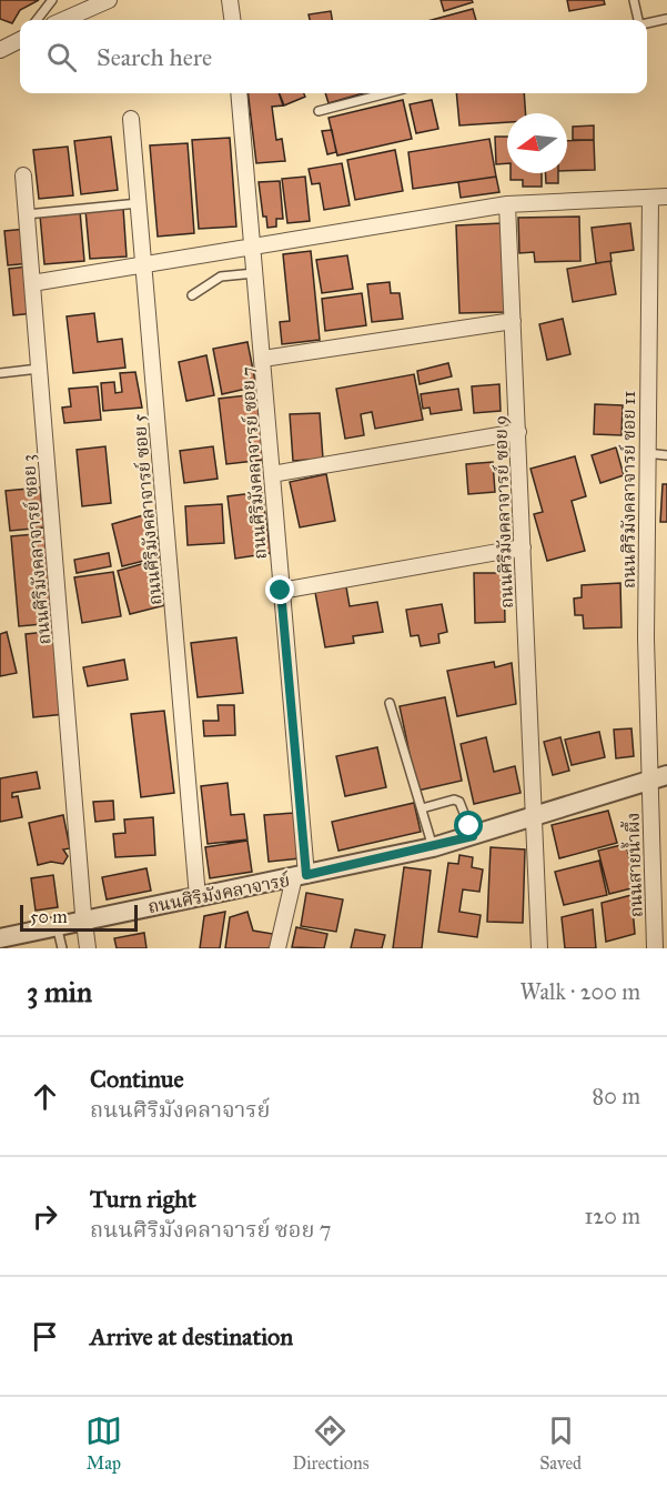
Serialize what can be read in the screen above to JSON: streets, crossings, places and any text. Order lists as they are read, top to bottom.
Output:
{
  "streets": {
    "street": [
      "ถนนศิริมังคลาจารย์ ซอย 7",
      "ถนนศิริมังคลาจารย์ ซอย 11",
      "ถนนศิริมังคลาจารย์ ซอย 5",
      "ถนนศิริมังคลาจารย์ ซอย 9",
      "ถนนศิริมังคลาจารย์ ซอย 3",
      "ถนนสายน้ำผึ้ง",
      "ถนนศิริมังคลาจารย์"
    ]
  },
  "crossings": [
    ["ถนนศิริมังคลาจารย์ ซอย 7", "ถนนศิริมังคลาจารย์"],
    ["ถนนศิริมังคลาจารย์ ซอย 11", "ถนนสายน้ำผึ้ง"],
    ["ถนนศิริมังคลาจารย์ ซอย 11", "ถนนศิริมังคลาจารย์"],
    ["ถนนศิริมังคลาจารย์ ซอย 5", "ถนนศิริมังคลาจารย์"],
    ["ถนนศิริมังคลาจารย์ ซอย 9", "ถนนศิริมังคลาจารย์"],
    ["ถนนศิริมังคลาจารย์ ซอย 3", "ถนนศิริมังคลาจารย์"],
    ["ถนนสายน้ำผึ้ง", "ถนนศิริมังคลาจารย์"]
  ],
  "scale_bar": "50 m",
  "north": "left",
  "page": {
    "search": "Search here",
    "scale": "50 m",
    "heading": ["3 min", "Walk · 200 m"],
    "list": [
      ["Continue", "ถนนศิริมังคลาจารย์", "80 m"],
      ["Turn right", "ถนนศิริมังคลาจารย์ ซอย 7", "120 m"],
      "Arrive at destination"
    ],
    "nav": ["Map", "Directions", "Saved"]
  }
}
